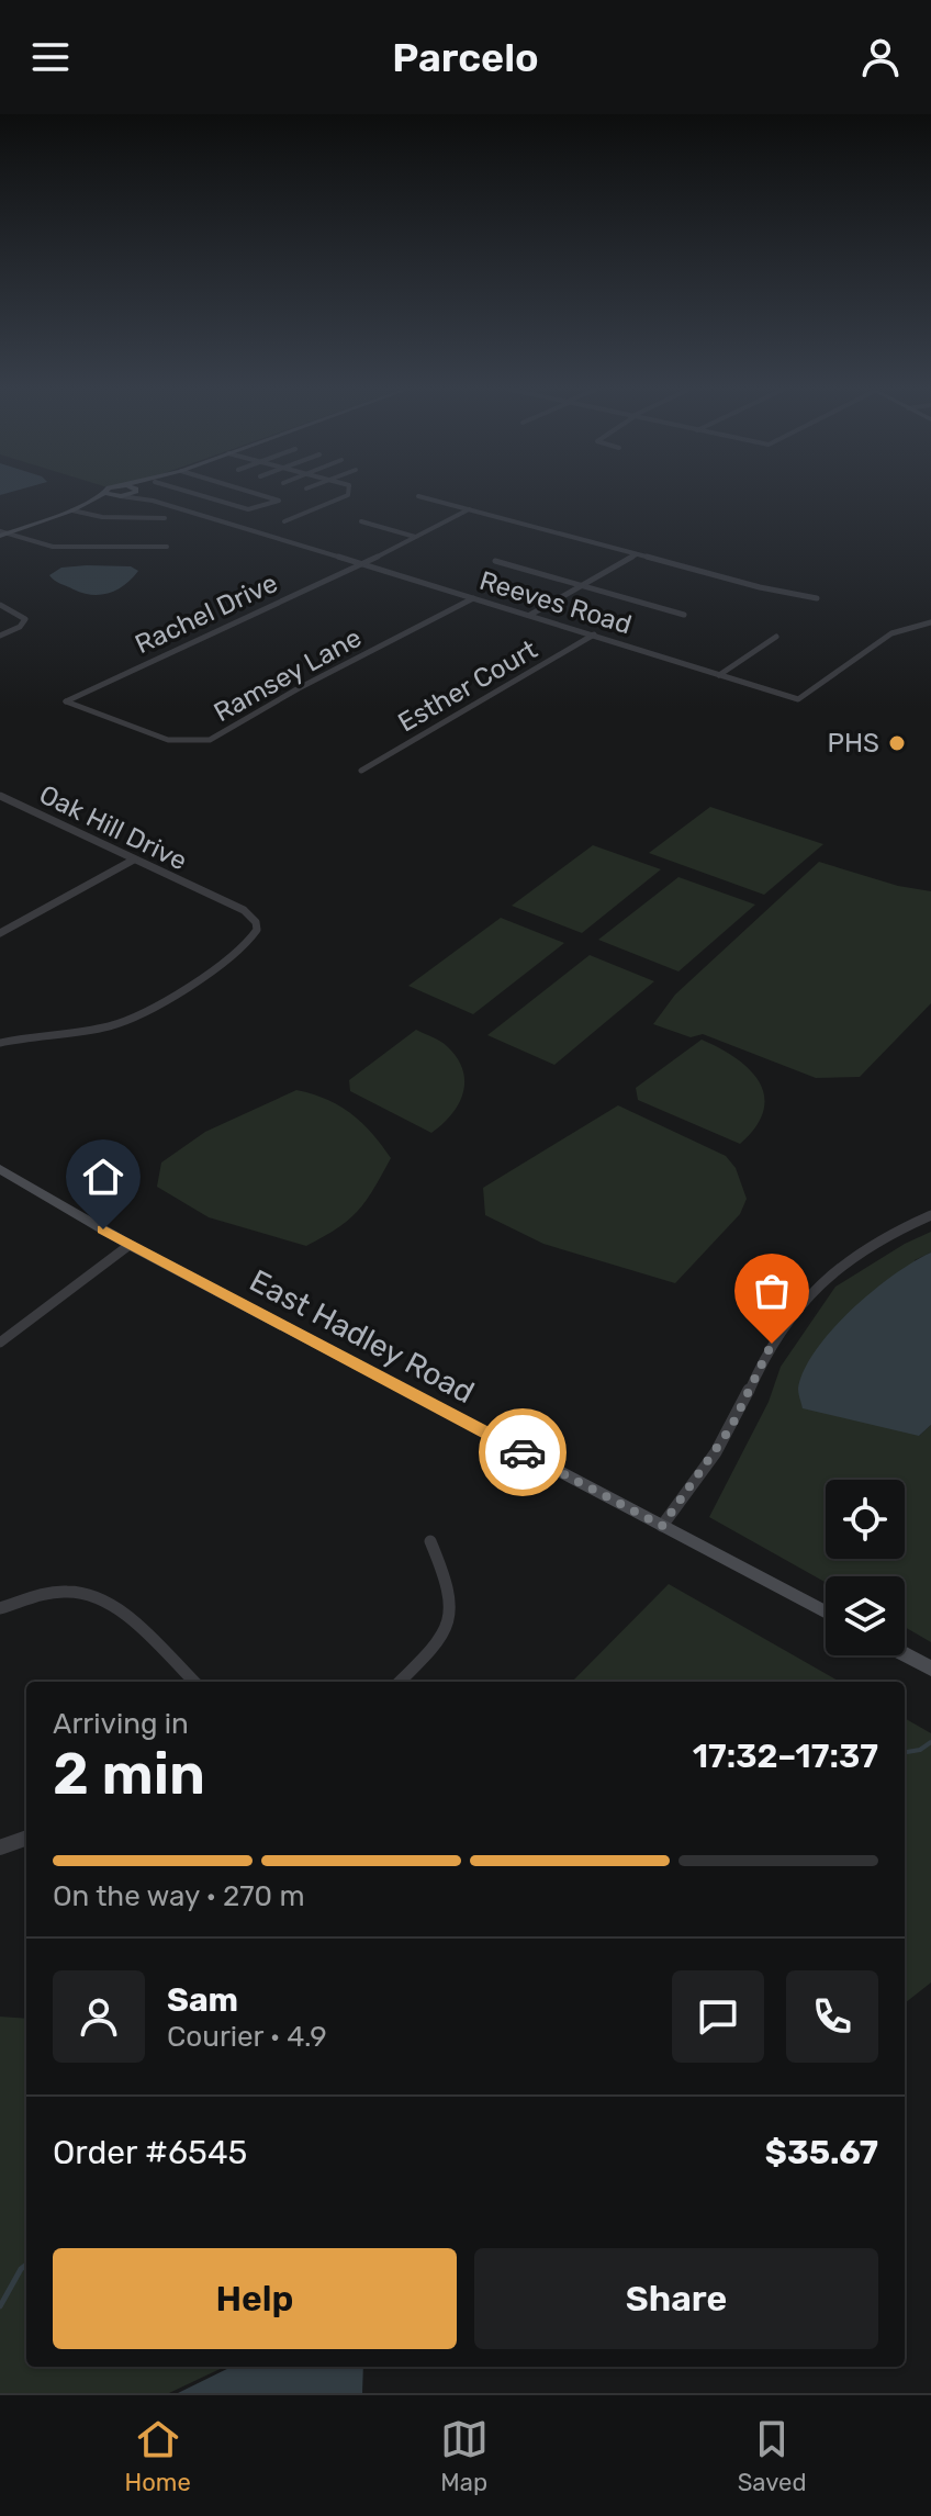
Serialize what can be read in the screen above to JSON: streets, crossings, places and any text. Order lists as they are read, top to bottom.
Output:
{
  "streets": {
    "main road": ["East Hadley Road"],
    "street": [
      "Reeves Road",
      "Rachel Drive",
      "Ramsey Lane",
      "Esther Court",
      "Oak Hill Drive"
    ]
  },
  "crossings": [
    ["Reeves Road", "Rachel Drive"],
    ["Reeves Road", "Ramsey Lane"],
    ["Reeves Road", "Esther Court"],
    ["Rachel Drive", "Ramsey Lane"]
  ],
  "places": ["PHS"],
  "page": {
    "header": "Parcelo",
    "heading": ["2 min", "Arriving in", "17:32–17:37"],
    "panel": [
      "Sam",
      "Courier · 4.9",
      "Order #6545",
      "$35.67"
    ],
    "bar": "On the way · 270 m",
    "buttons": ["Help", "Share"],
    "tabs": ["Home", "Map", "Saved"]
  }
}
